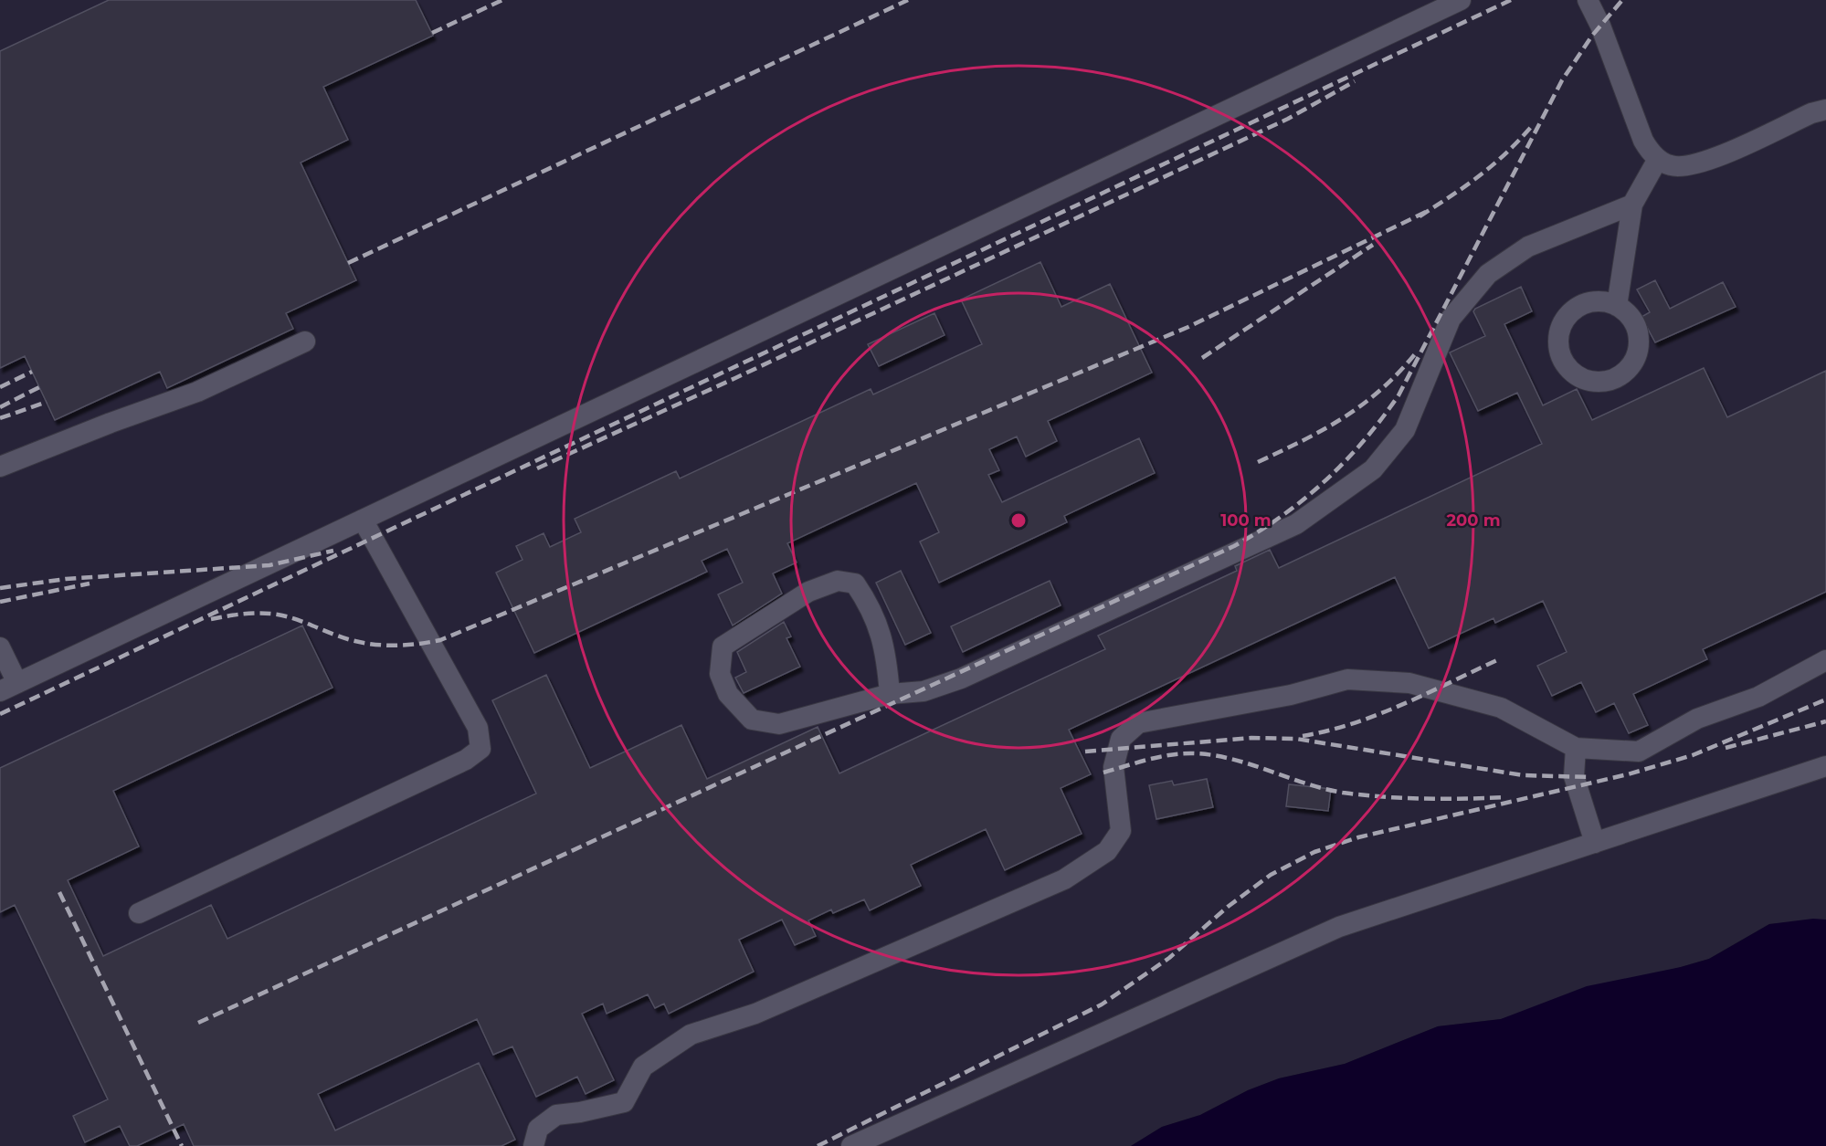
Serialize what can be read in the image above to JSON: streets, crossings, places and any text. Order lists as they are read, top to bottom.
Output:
{
  "rings": ["100 m", "200 m"]
}
